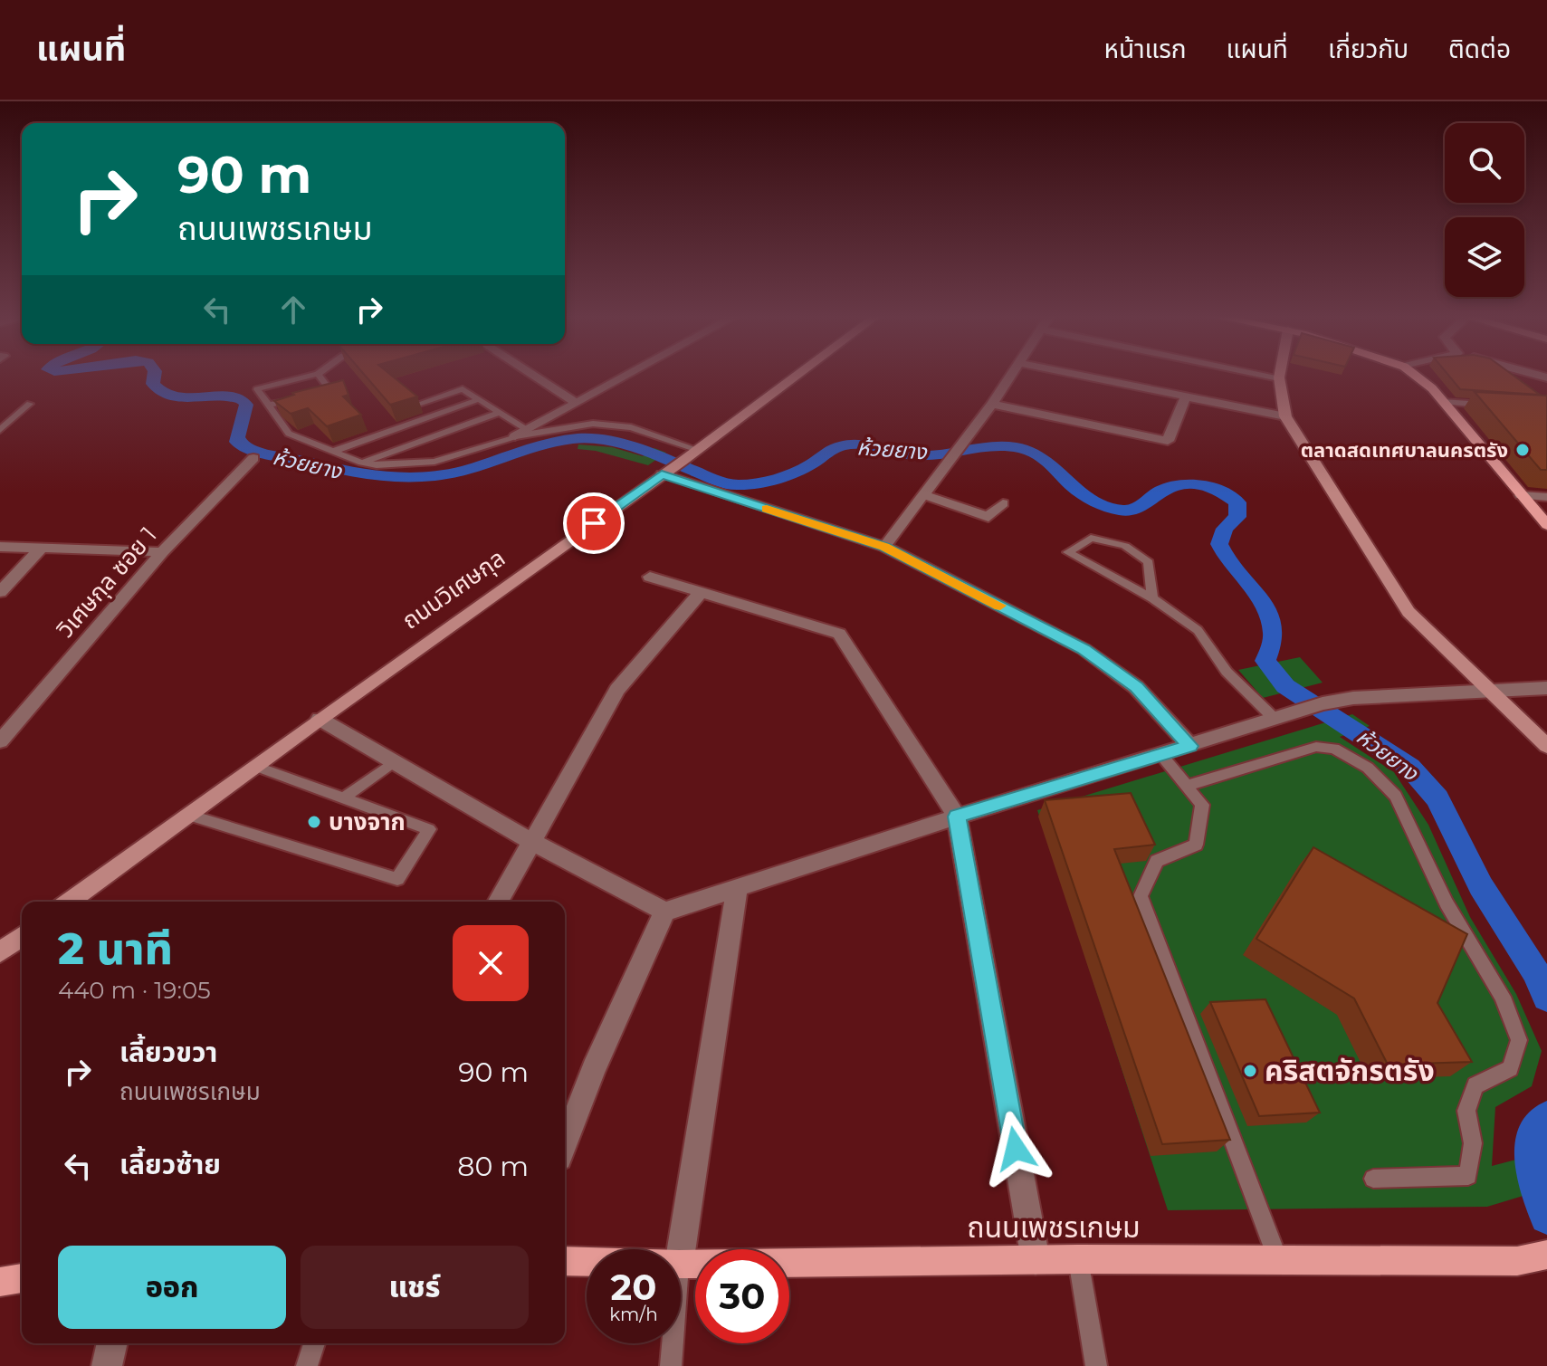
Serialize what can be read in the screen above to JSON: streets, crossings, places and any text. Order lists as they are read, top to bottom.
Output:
{
  "streets": {
    "main road": ["ถนนวิเศษกุล", "ถนนเพชรเกษม"],
    "street": ["วิเศษกุล ซอย 1"]
  },
  "water": ["ห้วยยาง"],
  "places": ["ตลาดสดเทศบาลนครตรัง", "บางจาก", "คริสตจักรตรัง"],
  "page": {
    "header": "แผนที่",
    "nav": [
      "หน้าแรก",
      "แผนที่",
      "เกี่ยวกับ",
      "ติดต่อ"
    ],
    "turn": ["90 m", "ถนนเพชรเกษม"],
    "heading": ["2 นาที", "440 m · 19:05"],
    "list": [
      {
        "name": "เลี้ยวขวา",
        "note": "ถนนเพชรเกษม",
        "value": "90 m"
      },
      {
        "name": "เลี้ยวซ้าย",
        "value": "80 m"
      }
    ],
    "buttons": ["ออก", "แชร์"],
    "speed": "20 km/h",
    "limit": "30"
  }
}
